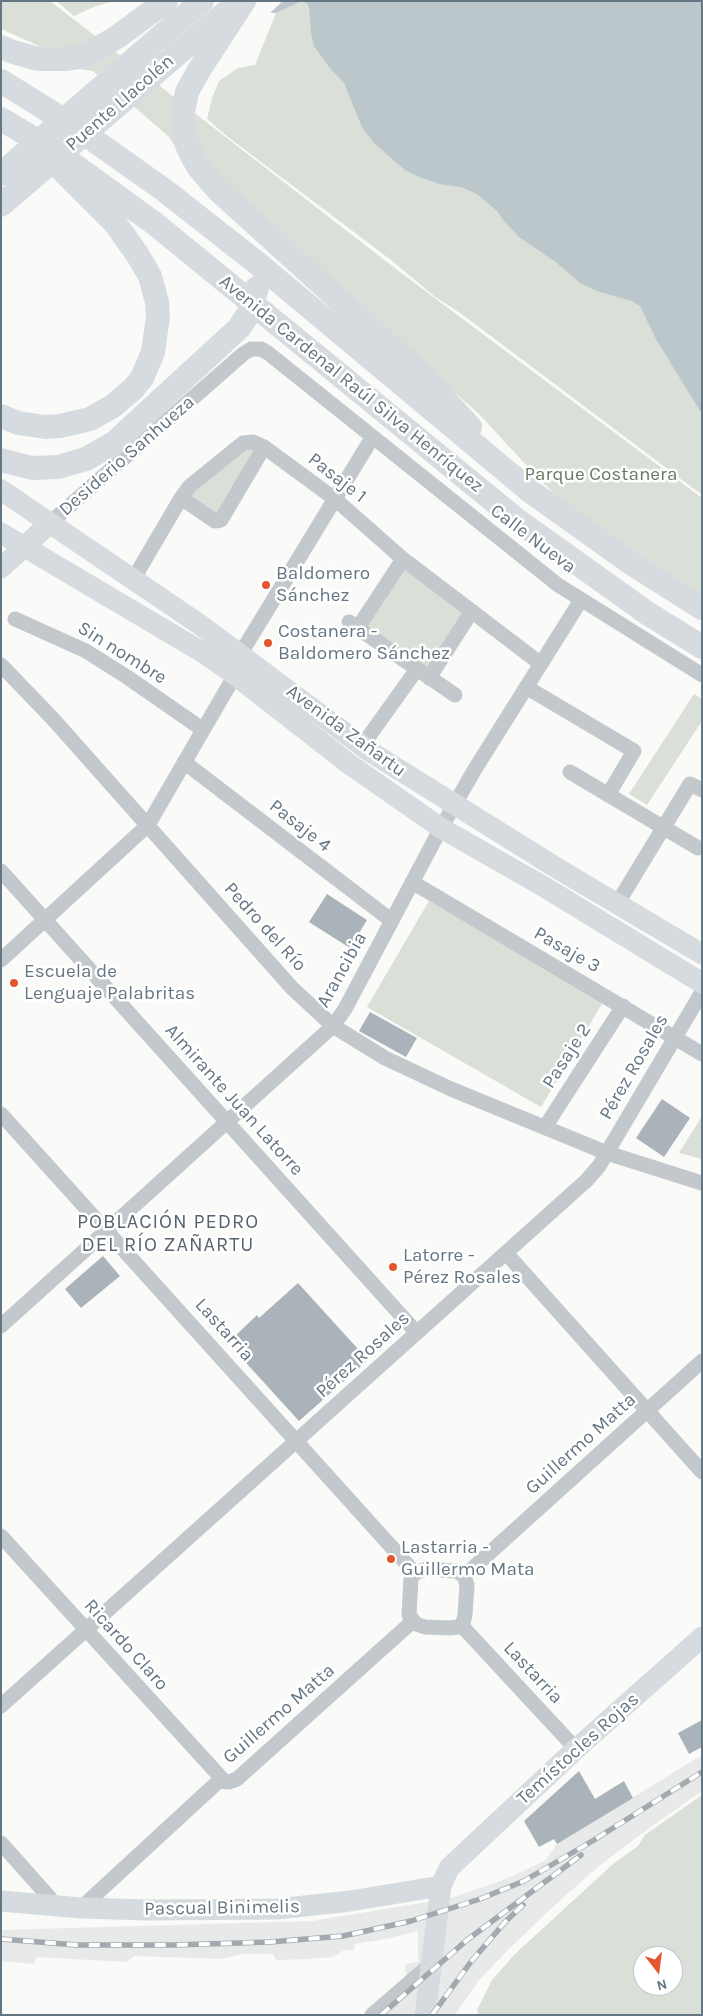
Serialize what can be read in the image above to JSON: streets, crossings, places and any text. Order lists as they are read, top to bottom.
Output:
{
  "streets": {
    "main road": ["Puente Llacolén", "Avenida Cardenal Raúl Silva Henríquez"],
    "street": [
      "Desiderio Sanhueza",
      "Pasaje 1",
      "Calle Nueva",
      "Sin nombre",
      "Avenida Zañartu",
      "Pasaje 4",
      "Pedro del Río",
      "Pasaje 3",
      "Arancibia",
      "Pasaje 2",
      "Pérez Rosales",
      "Almirante Juan Latorre",
      "Lastarria",
      "Guillermo Matta",
      "Ricardo Claro",
      "Temístocles Rojas",
      "Pascual Binimelis"
    ]
  },
  "crossings": [
    ["Desiderio Sanhueza", "Calle Nueva"],
    ["Desiderio Sanhueza", "Avenida Zañartu"],
    ["Pasaje 1", "Avenida Zañartu"],
    ["Pasaje 1", "Arancibia"],
    ["Calle Nueva", "Arancibia"],
    ["Avenida Zañartu", "Arancibia"],
    ["Pasaje 4", "Arancibia"],
    ["Pedro del Río", "Arancibia"],
    ["Pedro del Río", "Pasaje 2"],
    ["Pedro del Río", "Pérez Rosales"],
    ["Pasaje 3", "Arancibia"],
    ["Pasaje 3", "Pasaje 2"],
    ["Pasaje 3", "Pérez Rosales"],
    ["Arancibia", "Almirante Juan Latorre"],
    ["Arancibia", "Lastarria"],
    ["Pérez Rosales", "Almirante Juan Latorre"],
    ["Pérez Rosales", "Lastarria"],
    ["Pérez Rosales", "Ricardo Claro"],
    ["Lastarria", "Guillermo Matta"],
    ["Lastarria", "Temístocles Rojas"],
    ["Guillermo Matta", "Ricardo Claro"],
    ["Guillermo Matta", "Pascual Binimelis"],
    ["Temístocles Rojas", "Pascual Binimelis"]
  ],
  "districts": ["POBLACIÓN PEDRO DEL RÍO ZAÑARTU"],
  "parks": ["Parque Costanera"],
  "places": [
    "Baldomero Sánchez",
    "Costanera - Baldomero Sánchez",
    "Escuela de Lenguaje Palabritas",
    "Latorre - Pérez Rosales",
    "Lastarria - Guillermo Mata"
  ],
  "north": "bottom"
}
